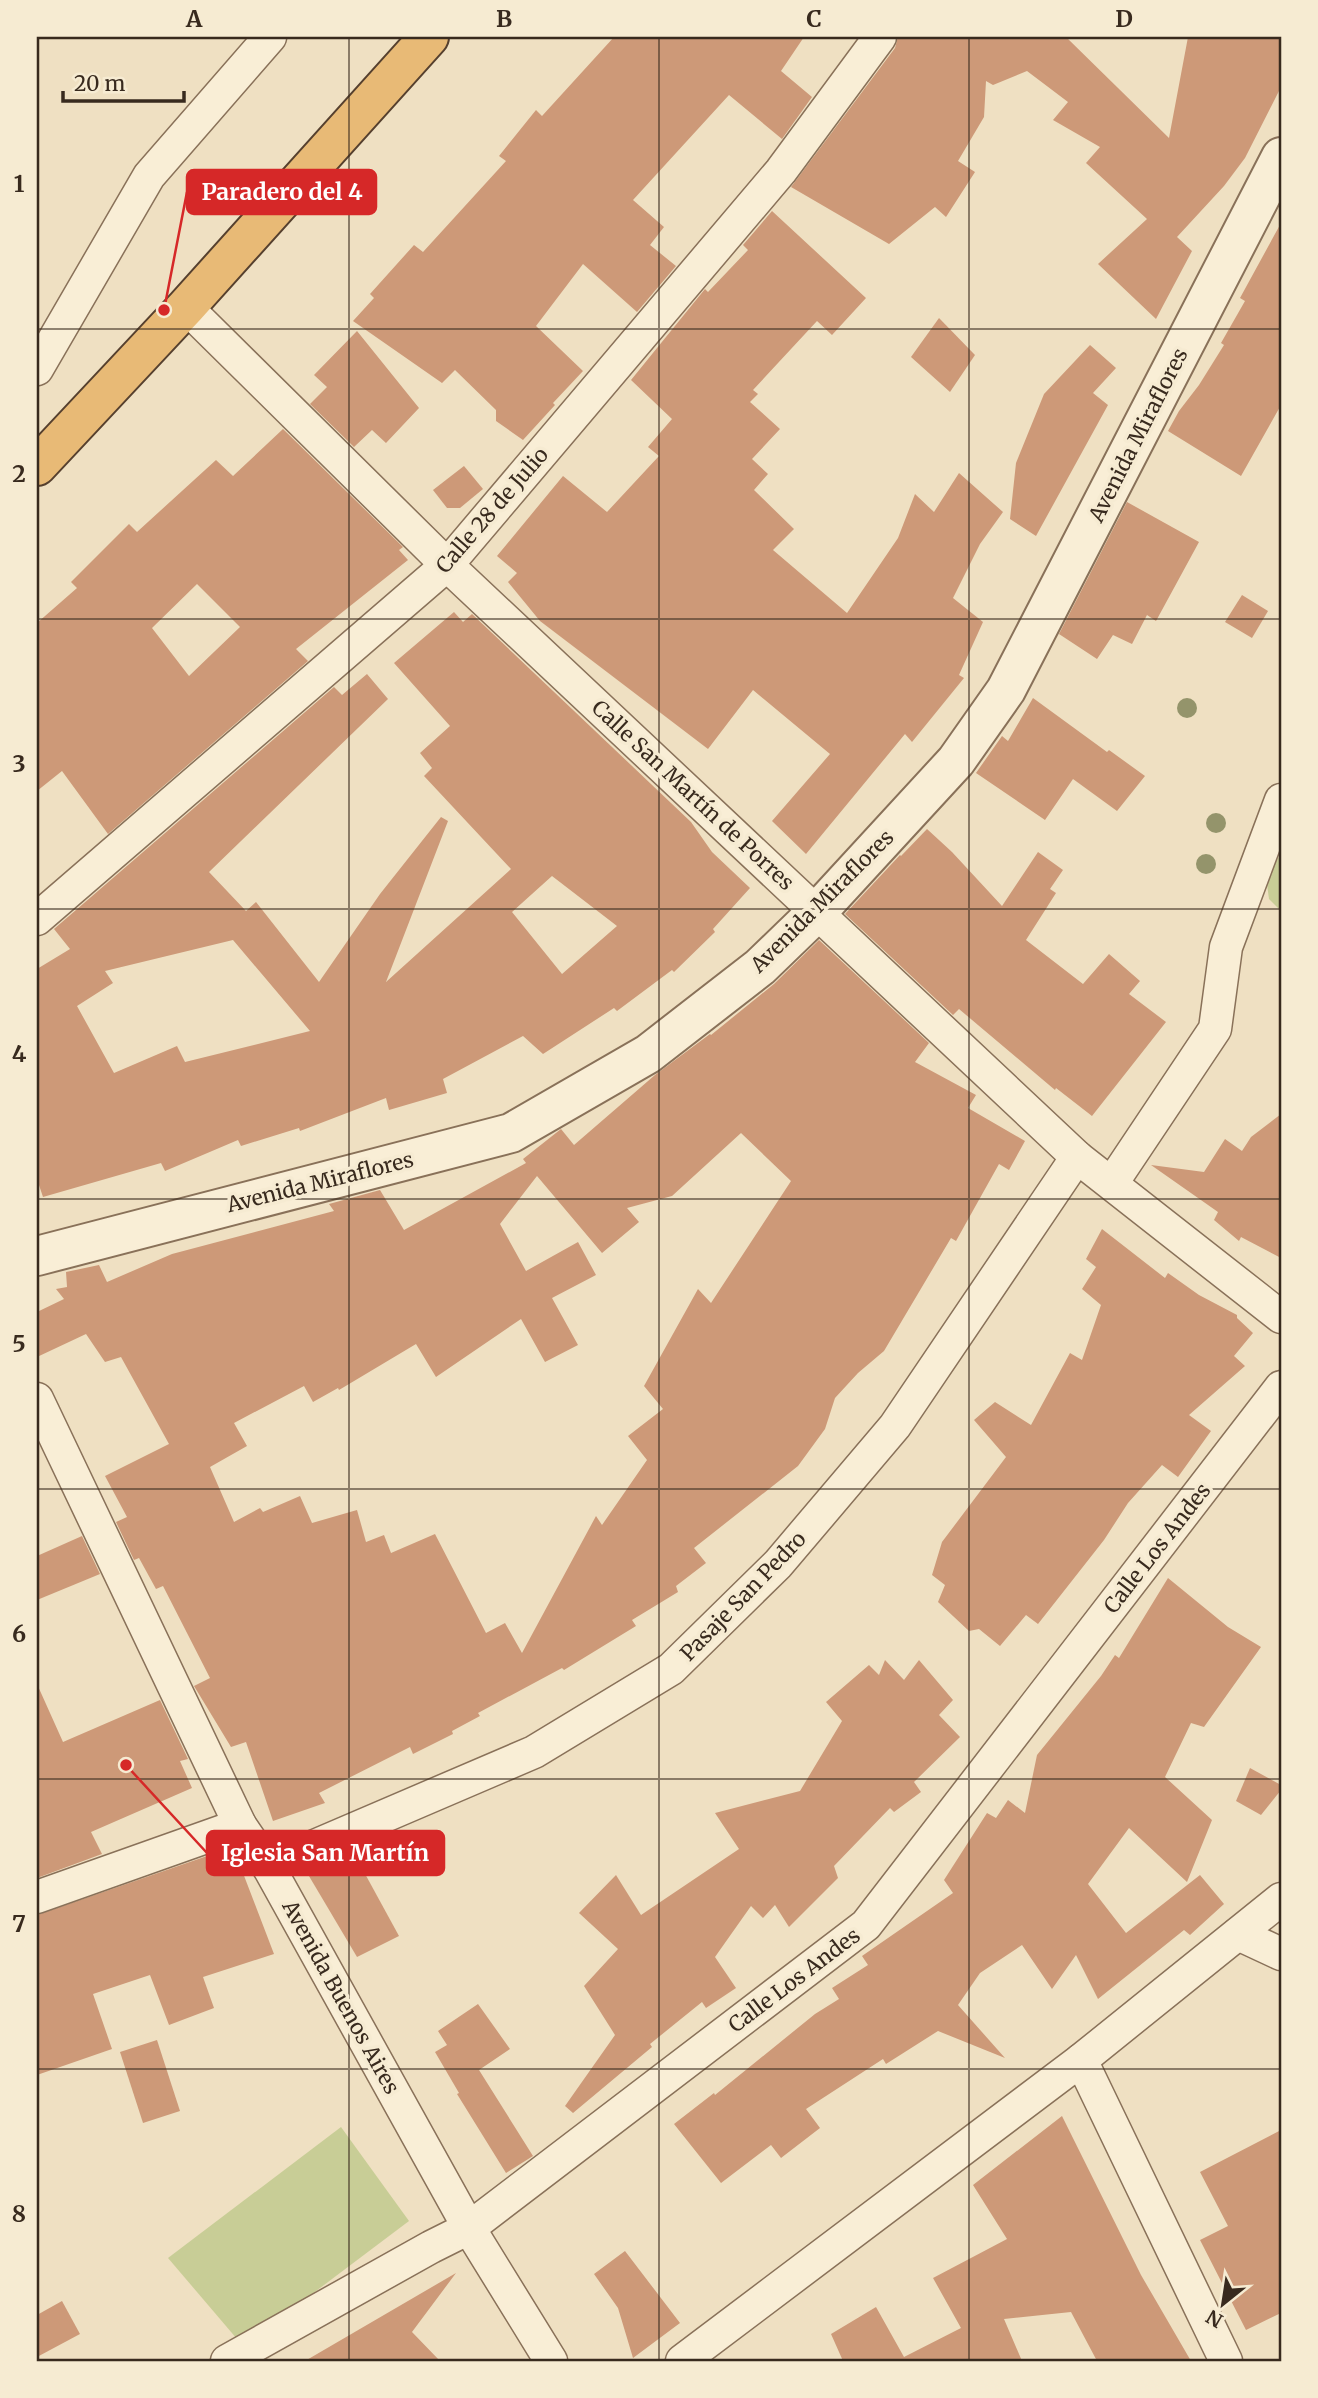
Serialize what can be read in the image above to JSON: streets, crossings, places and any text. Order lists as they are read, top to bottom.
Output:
{
  "streets": {
    "street": [
      "Avenida Miraflores",
      "Calle 28 de Julio",
      "Calle San Martín de Porres",
      "Calle Los Andes",
      "Pasaje San Pedro",
      "Avenida Buenos Aires"
    ]
  },
  "crossings": [
    ["Avenida Miraflores", "Calle San Martín de Porres"],
    ["Calle 28 de Julio", "Calle San Martín de Porres"],
    ["Calle San Martín de Porres", "Pasaje San Pedro"],
    ["Calle Los Andes", "Avenida Buenos Aires"],
    ["Pasaje San Pedro", "Avenida Buenos Aires"]
  ],
  "places": ["Paradero del 4", "Iglesia San Martín"],
  "scale_bar": "20 m",
  "north": "bottom left",
  "grid": {
    "columns": [
      "A",
      "B",
      "C",
      "D"
    ],
    "rows": [
      "1",
      "2",
      "3",
      "4",
      "5",
      "6",
      "7",
      "8"
    ]
  }
}
